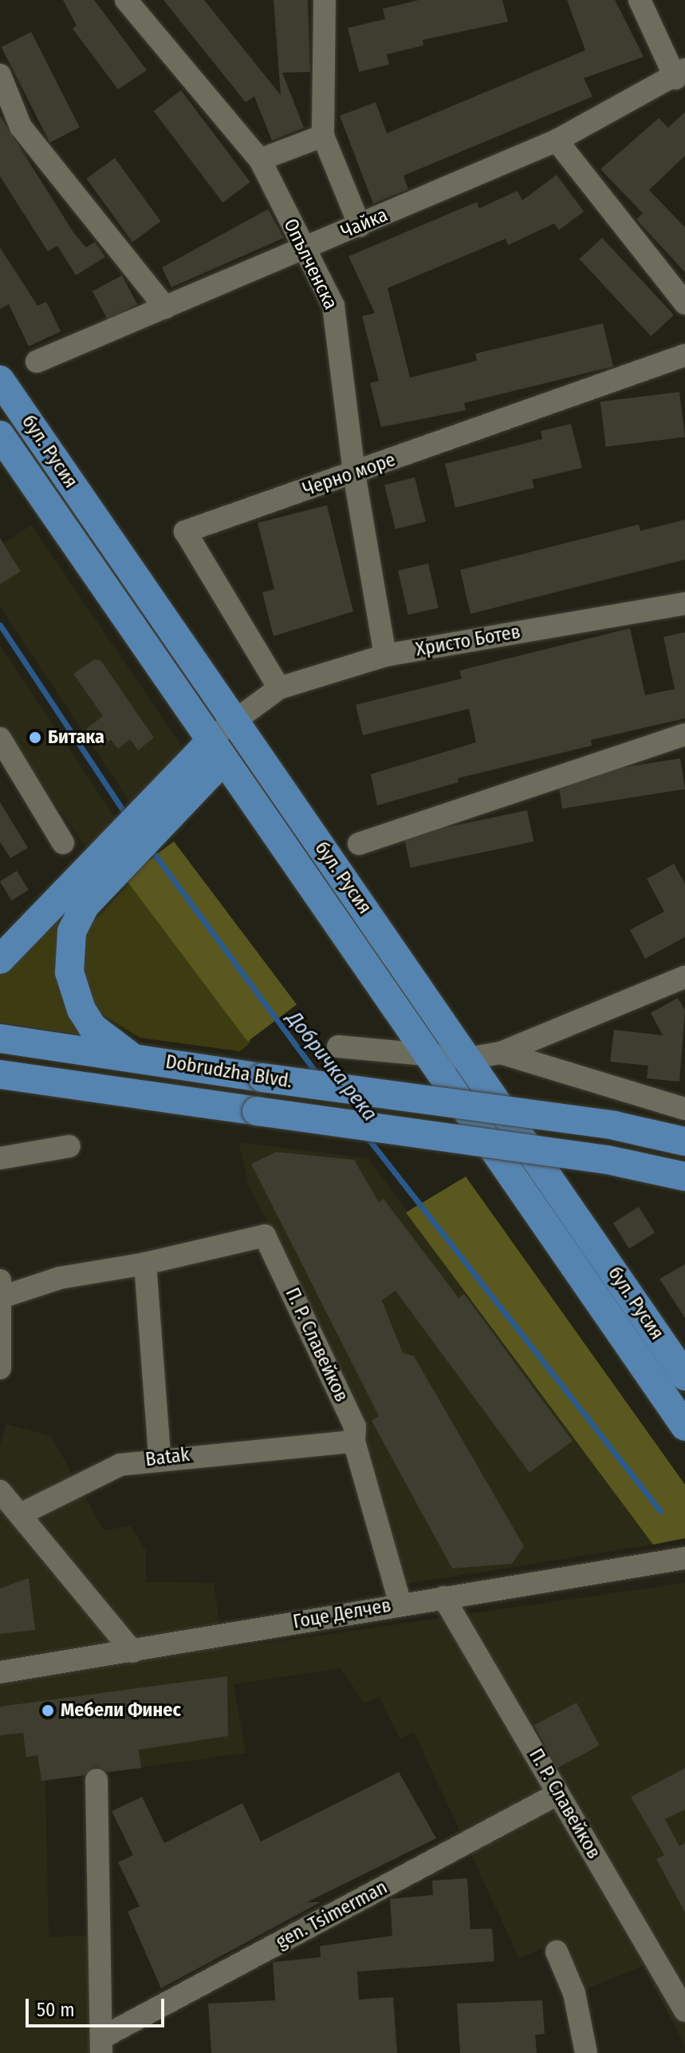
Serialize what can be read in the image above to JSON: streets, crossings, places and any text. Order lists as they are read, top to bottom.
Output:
{
  "streets": {
    "main road": ["бул. Русия", "Dobrudzha Blvd."],
    "street": [
      "Чайка",
      "Опълченска",
      "Черно море",
      "Христо Ботев",
      "П. Р. Славейков",
      "Batak",
      "Гоце Делчев",
      "gen. Tsimerman"
    ]
  },
  "crossings": [
    ["Чайка", "Опълченска"],
    ["Опълченска", "Черно море"],
    ["Опълченска", "Христо Ботев"],
    ["бул. Русия", "Христо Ботев"],
    ["Черно море", "Христо Ботев"],
    ["П. Р. Славейков", "Batak"],
    ["П. Р. Славейков", "Гоце Делчев"],
    ["П. Р. Славейков", "gen. Tsimerman"]
  ],
  "water": ["Добричка река"],
  "places": ["Битака", "Мебели Финес"],
  "scale_bar": "50 m"
}
